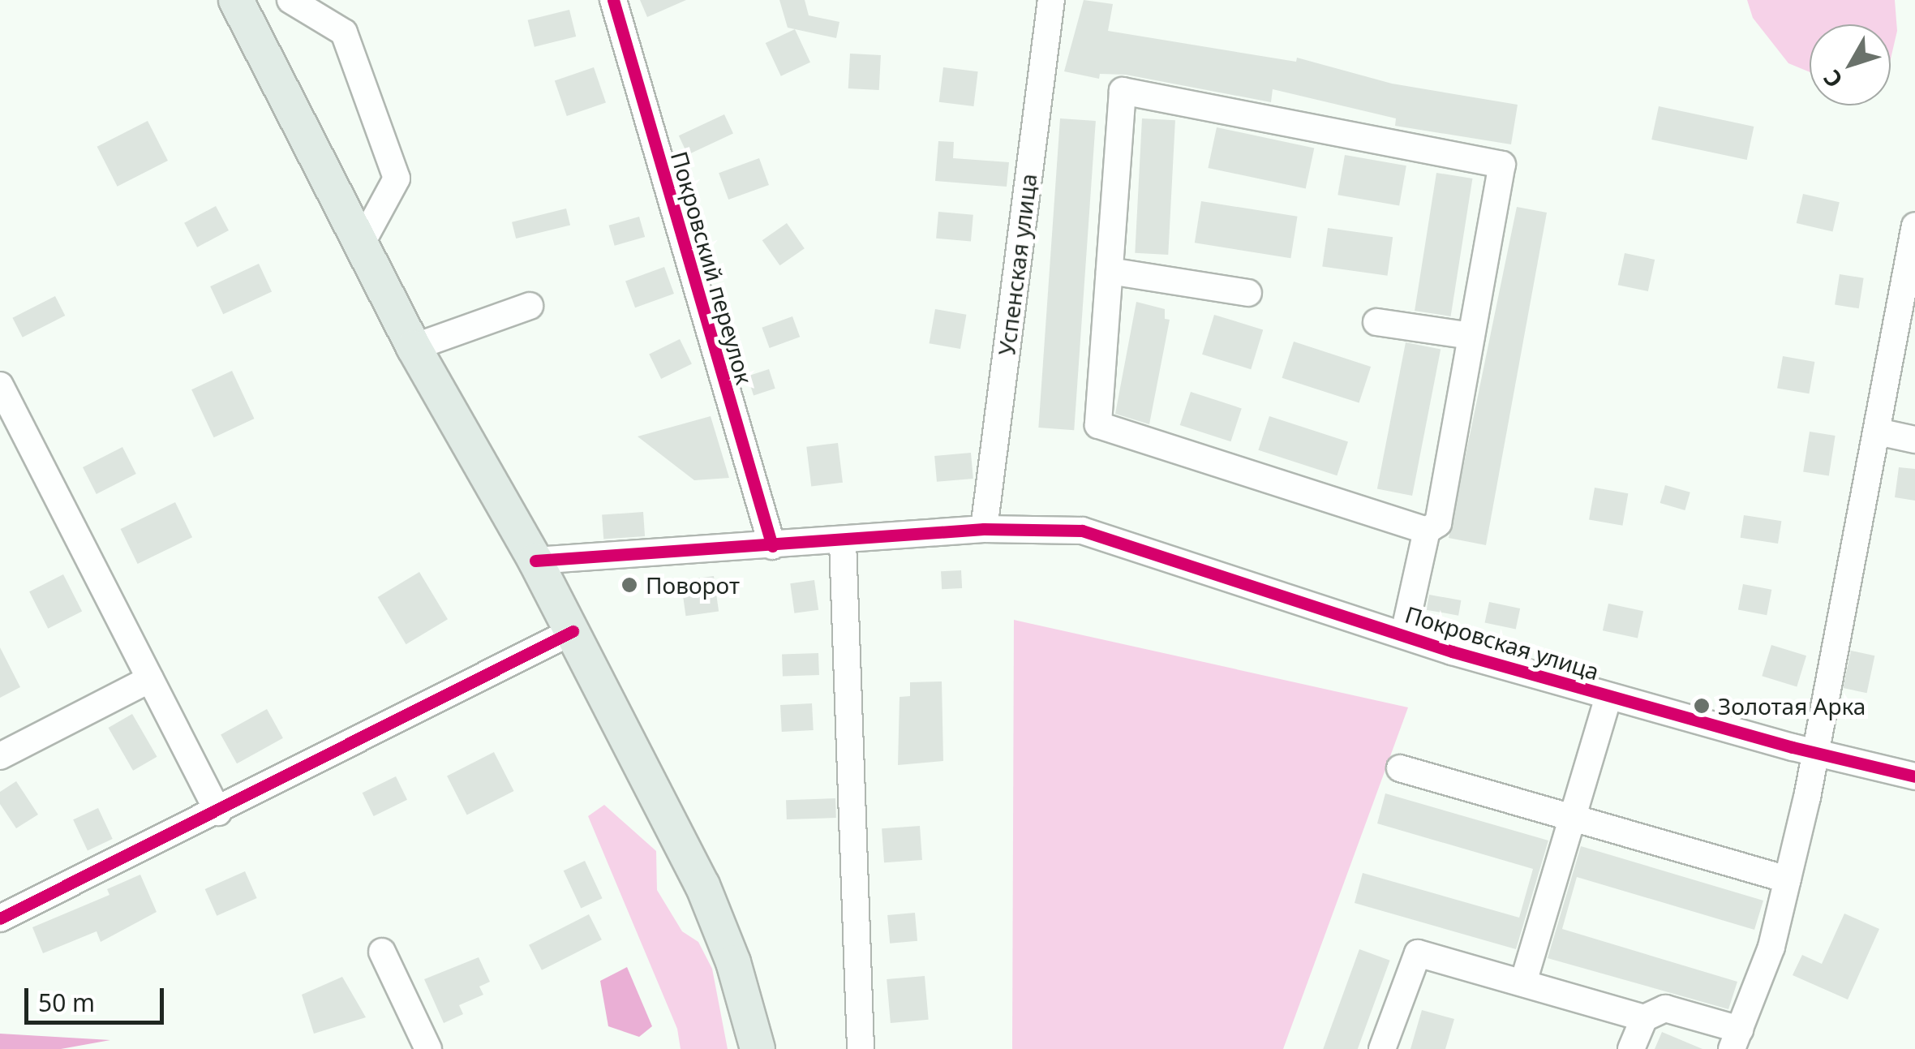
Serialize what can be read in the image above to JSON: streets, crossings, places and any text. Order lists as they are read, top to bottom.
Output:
{
  "streets": {
    "street": ["Успенская улица", "Покровский переулок", "Покровская улица"]
  },
  "crossings": [
    ["Успенская улица", "Покровская улица"],
    ["Покровский переулок", "Покровская улица"]
  ],
  "places": ["Поворот", "Золотая Арка"],
  "scale_bar": "50 m",
  "north": "bottom left"
}
